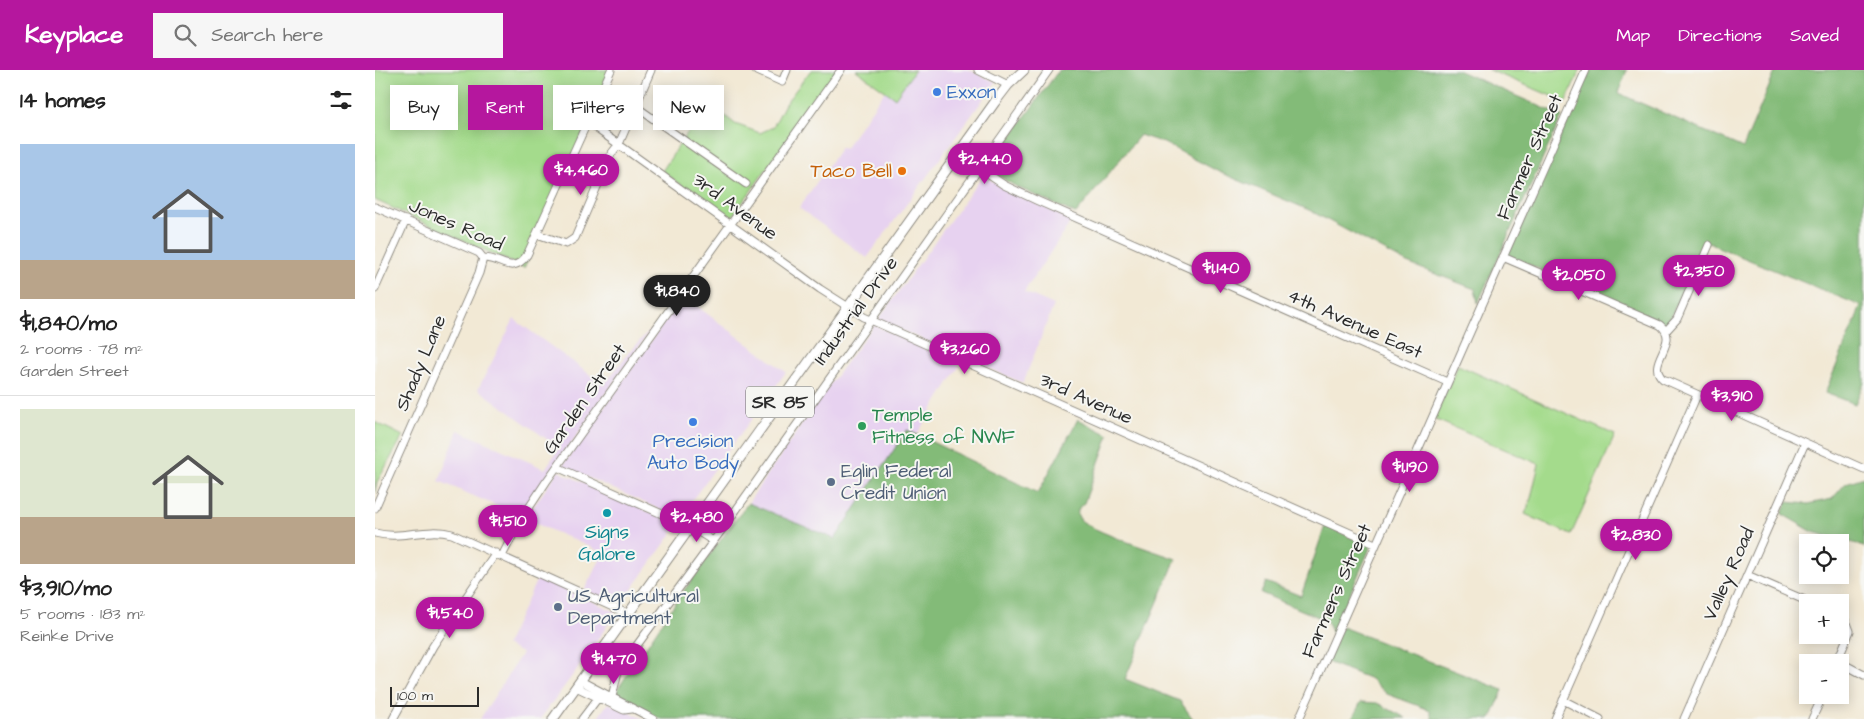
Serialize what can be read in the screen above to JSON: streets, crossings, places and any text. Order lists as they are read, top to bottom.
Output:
{
  "streets": {
    "main road": ["SR 85"],
    "street": [
      "Farmer Street",
      "3rd Avenue",
      "Jones Road",
      "Industrial Drive",
      "4th Avenue East",
      "Shady Lane",
      "Garden Street",
      "Valley Road",
      "Farmers Street"
    ]
  },
  "crossings": [
    ["Farmer Street", "Farmers Street"],
    ["3rd Avenue", "Industrial Drive"],
    ["3rd Avenue", "Garden Street"],
    ["3rd Avenue", "SR 85"],
    ["3rd Avenue", "Farmers Street"],
    ["Jones Road", "Shady Lane"],
    ["Industrial Drive", "4th Avenue East"],
    ["4th Avenue East", "Farmers Street"]
  ],
  "places": [
    "Exxon",
    "Taco Bell",
    "Precision Auto Body",
    "Temple Fitness of NWF",
    "Eglin Federal Credit Union",
    "Signs Galore",
    "US Agricultural Department"
  ],
  "scale_bar": "100 m",
  "page": {
    "header": "Keyplace",
    "search": "Search here",
    "nav": ["Map", "Directions", "Saved"],
    "heading": "14 homes",
    "chip": [
      "Buy",
      "Rent",
      "Filters",
      "New"
    ],
    "list": [
      {
        "name": "$1,840/mo",
        "note": "2 rooms · 78 m² · Garden Street"
      },
      {
        "name": "$3,910/mo",
        "note": "5 rooms · 183 m² · Reinke Drive"
      }
    ],
    "price": [
      "$2,440",
      "$4,460",
      "$1,140",
      "$2,350",
      "$2,050",
      "$1,840",
      "$3,260",
      "$3,910",
      "$1,190",
      "$2,480",
      "$1,510",
      "$2,830",
      "$1,540",
      "$1,470"
    ],
    "map_buttons": ["+", "−"],
    "scale": "100 m"
  }
}
